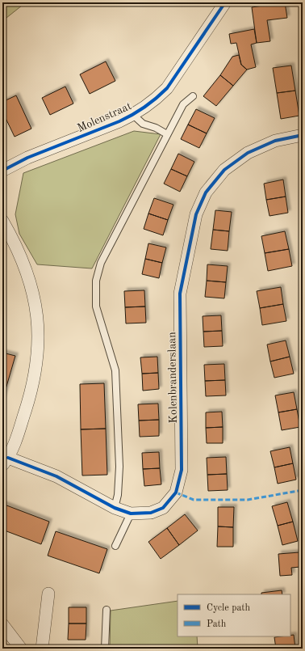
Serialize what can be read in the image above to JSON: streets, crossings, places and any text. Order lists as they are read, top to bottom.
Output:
{
  "streets": {
    "street": ["Molenstraat", "Kolenbranderslaan"]
  },
  "legend": ["Cycle path", "Path"]
}
